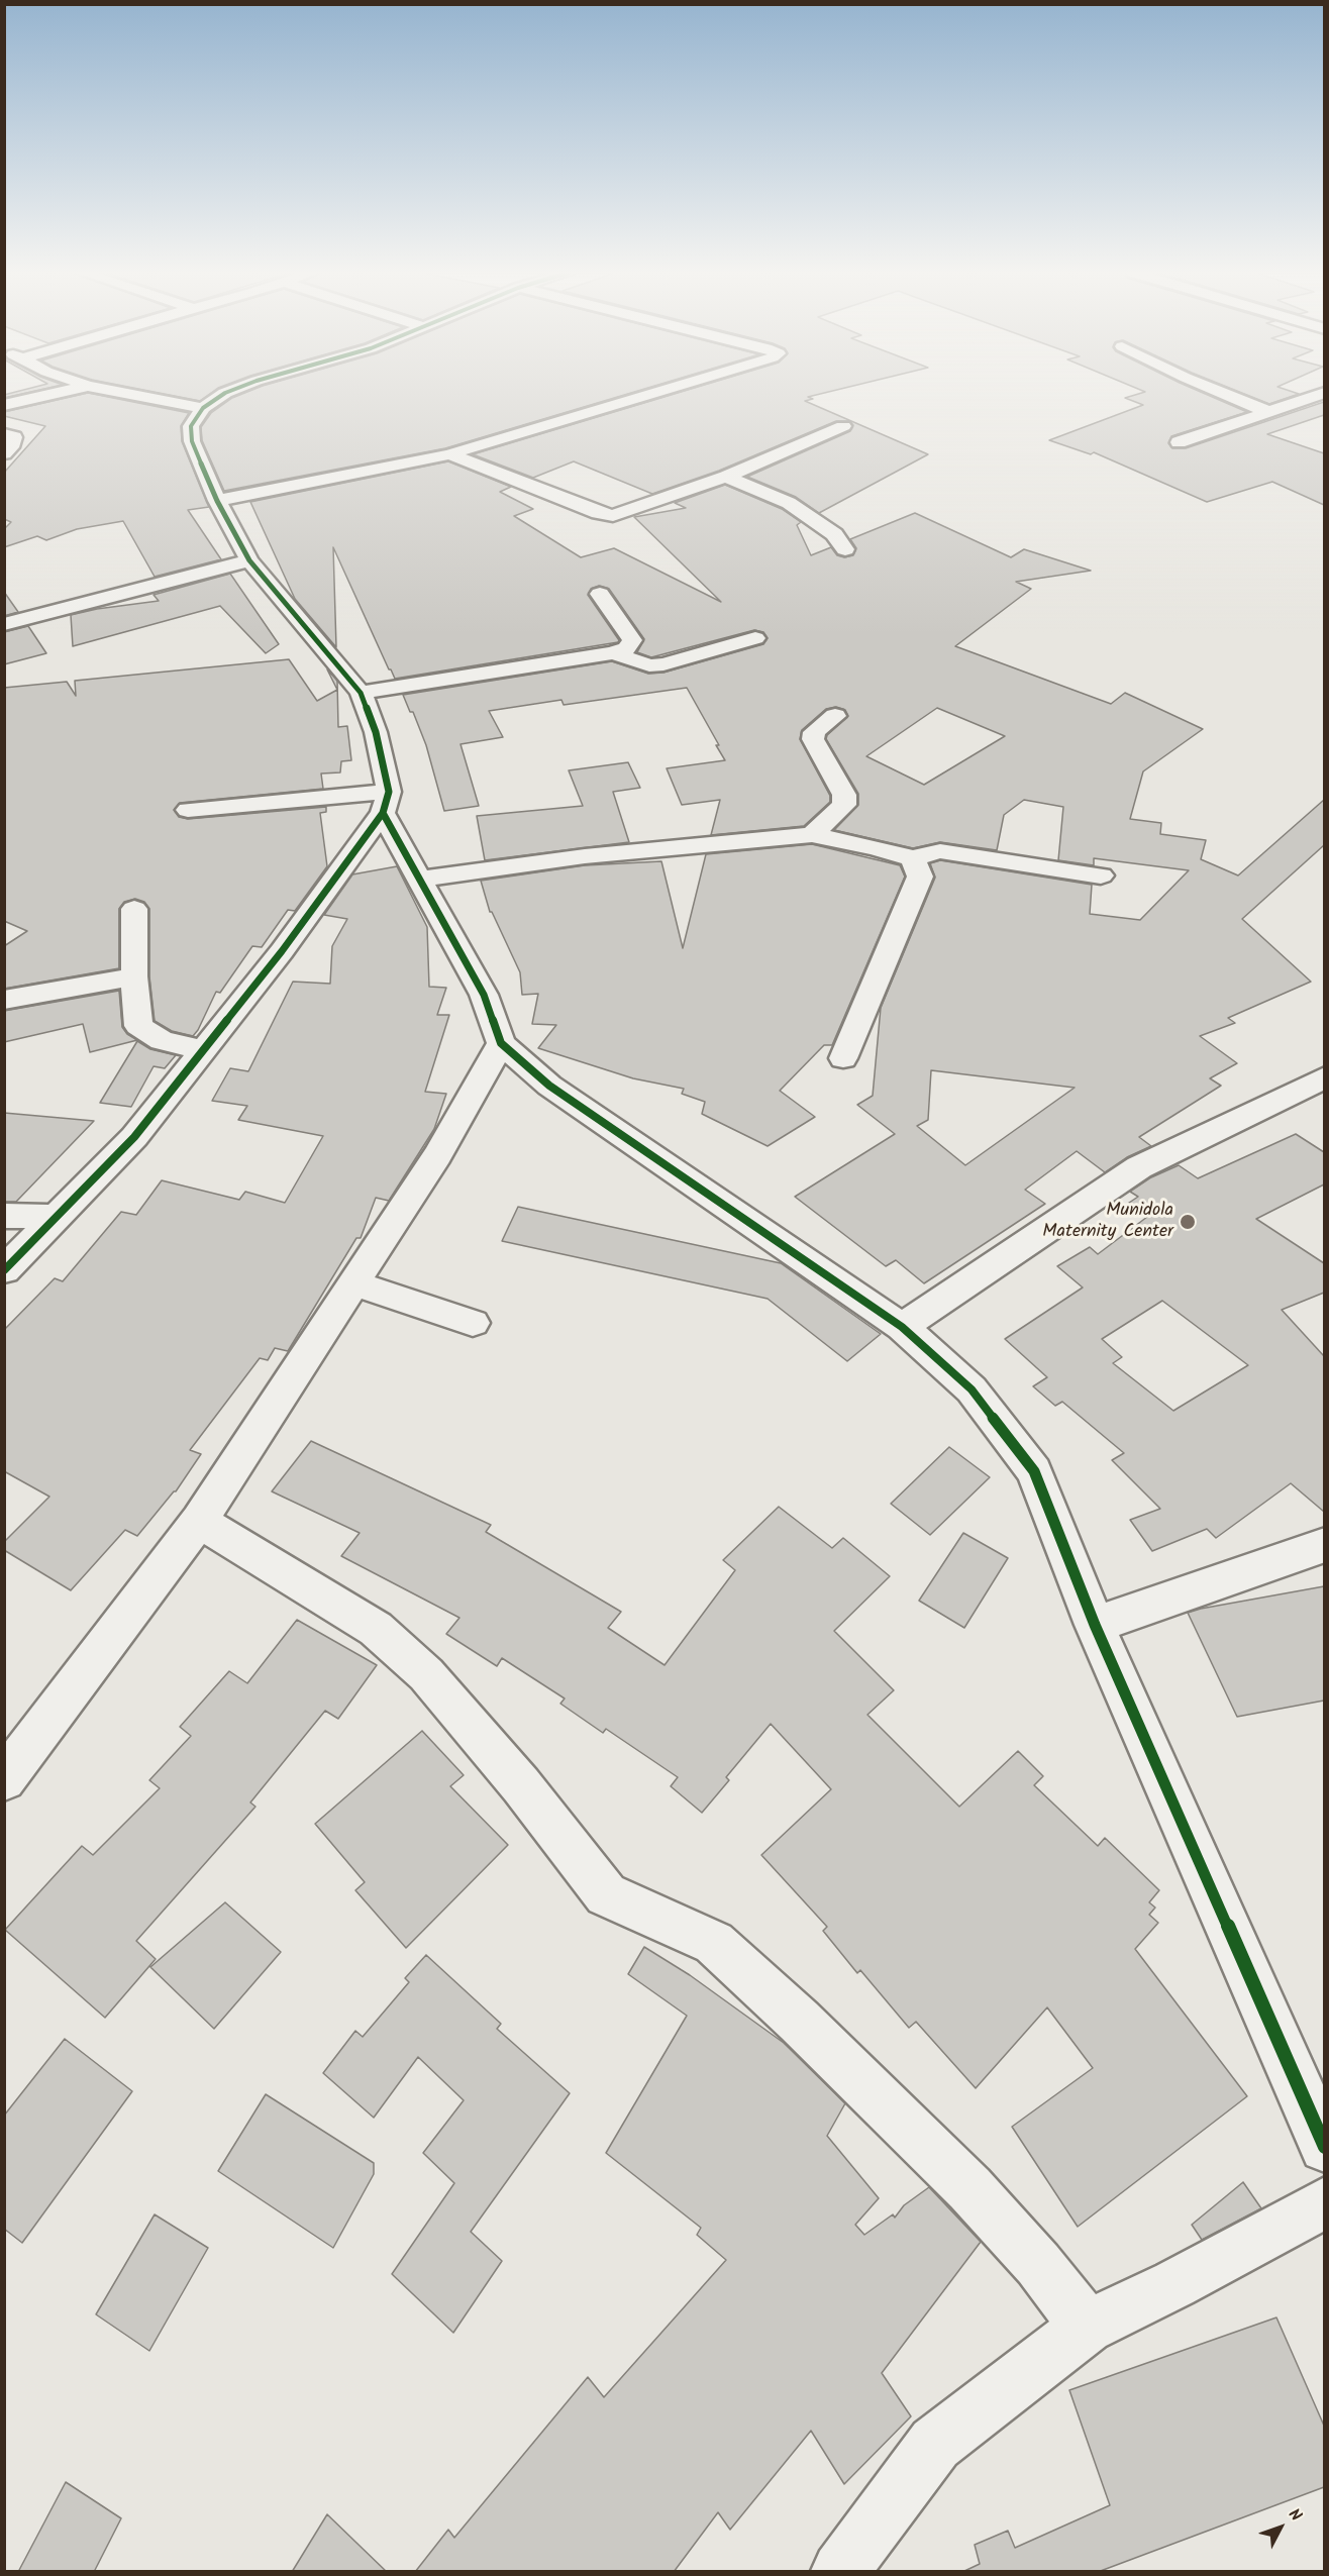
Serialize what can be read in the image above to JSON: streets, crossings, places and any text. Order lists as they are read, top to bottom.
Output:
{
  "places": ["Munidola Maternity Center"],
  "north": "top right"
}
